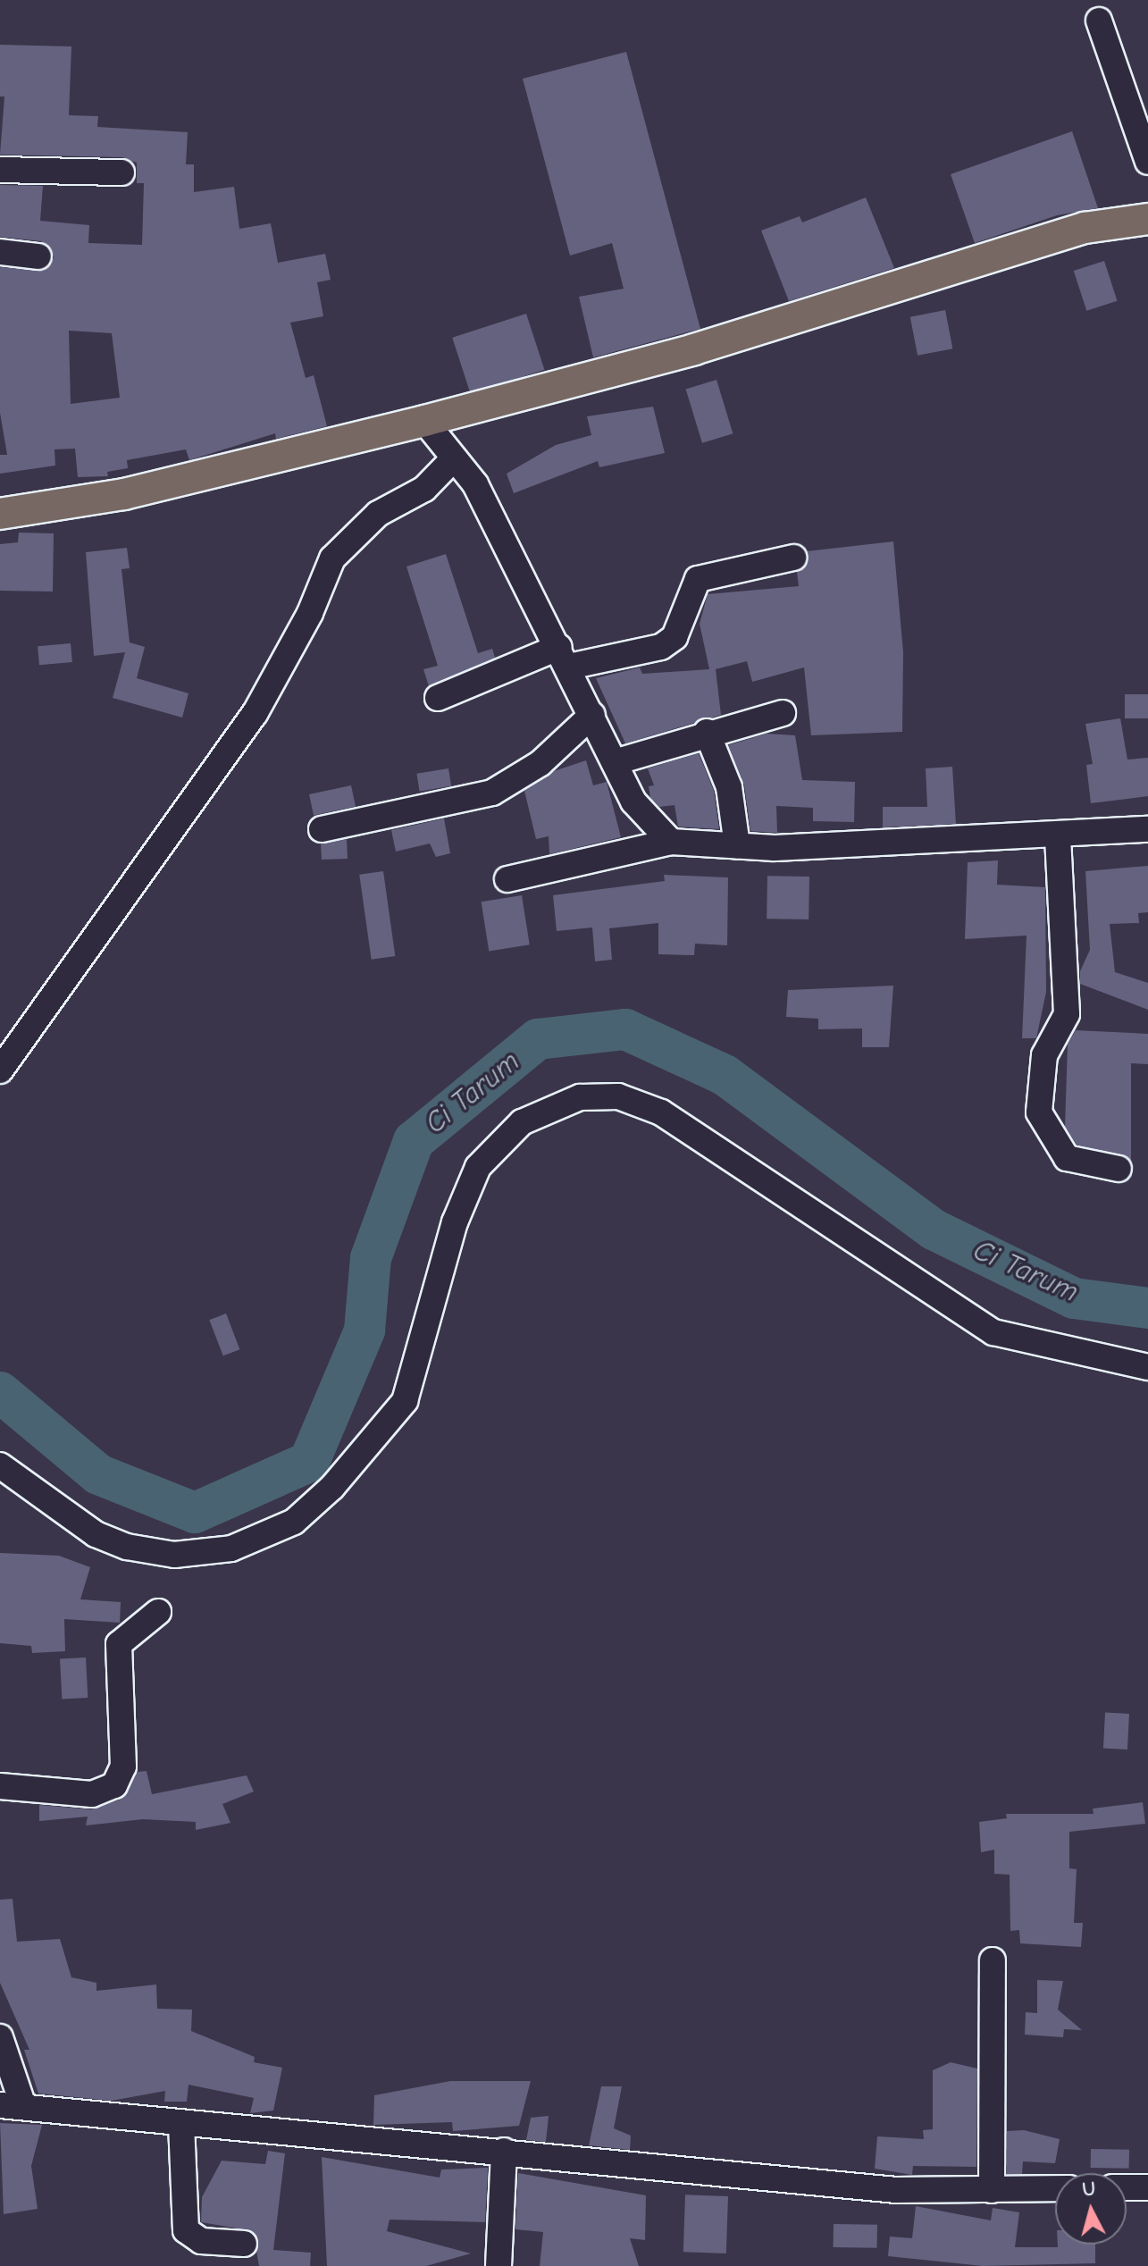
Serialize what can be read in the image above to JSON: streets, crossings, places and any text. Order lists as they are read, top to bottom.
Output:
{
  "water": ["Ci Tarum"],
  "north": "top"
}
